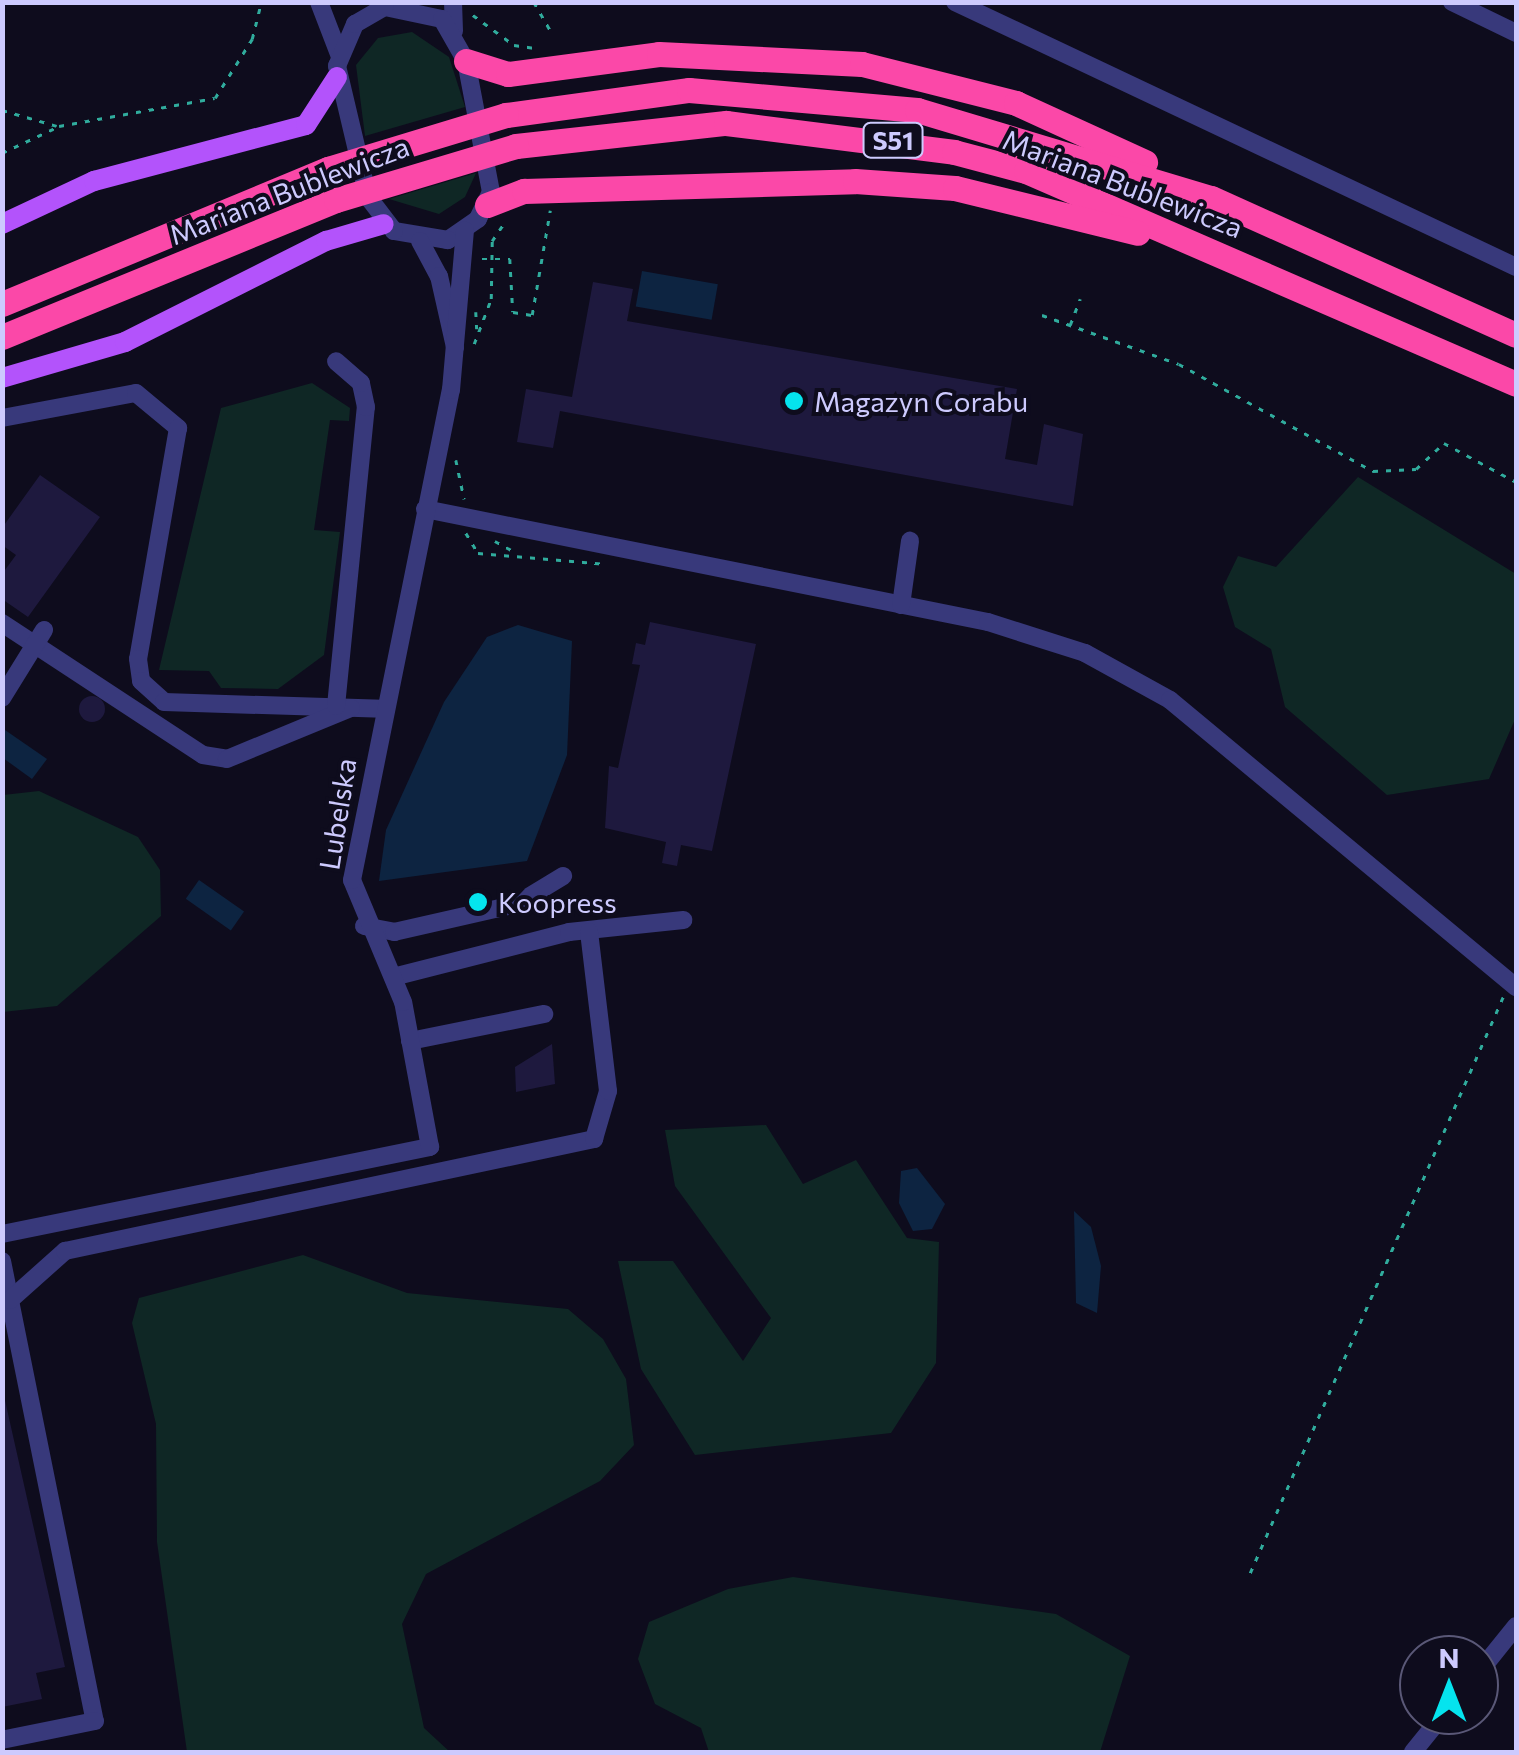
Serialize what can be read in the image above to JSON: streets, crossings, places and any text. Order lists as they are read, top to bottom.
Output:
{
  "streets": {
    "highway": ["S51", "Mariana Bublewicza"],
    "street": ["Lubelska"]
  },
  "places": ["Magazyn Corabu", "Koopress"],
  "north": "top"
}
